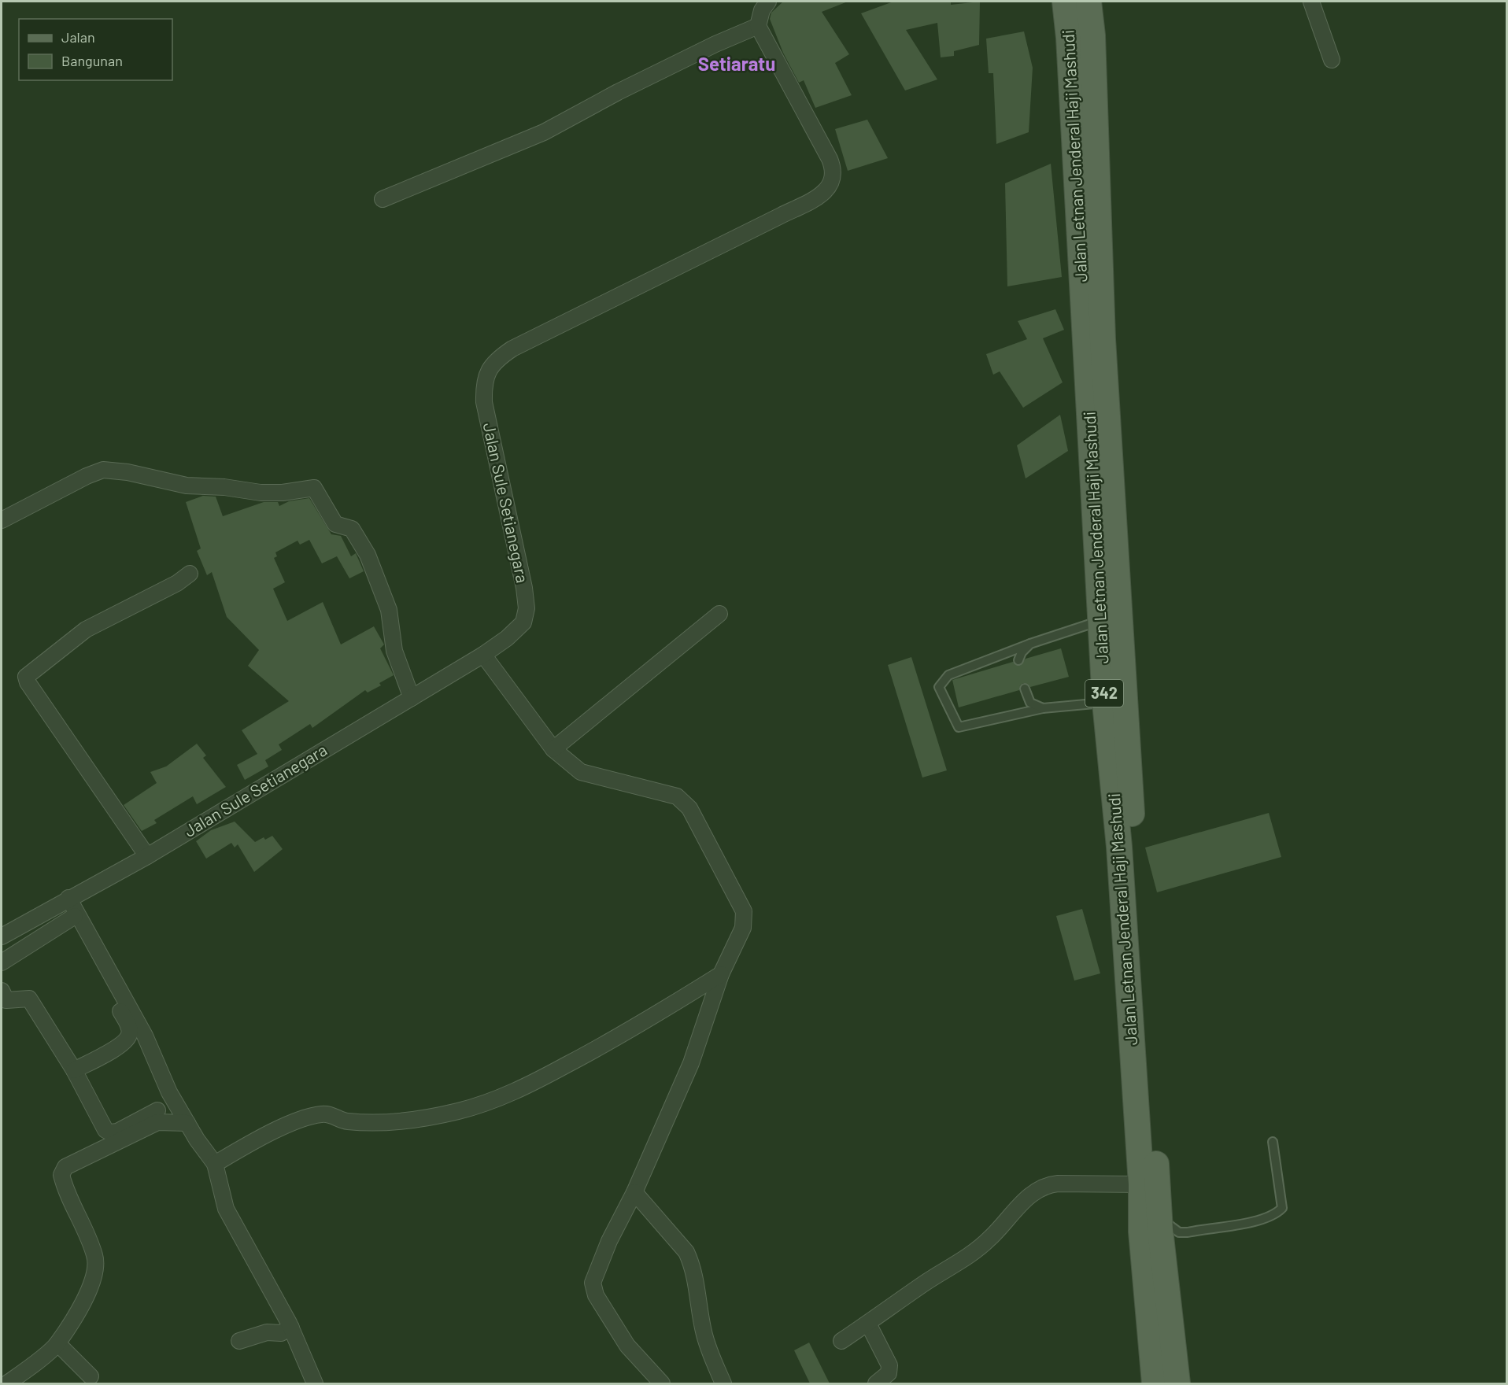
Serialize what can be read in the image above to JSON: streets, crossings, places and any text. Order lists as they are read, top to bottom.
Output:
{
  "streets": {
    "main road": ["Jalan Letnan Jenderal Haji Mashudi", "342"],
    "street": ["Jalan Sule Setianegara"]
  },
  "districts": ["Setiaratu"],
  "legend": ["Jalan", "Bangunan"]
}
